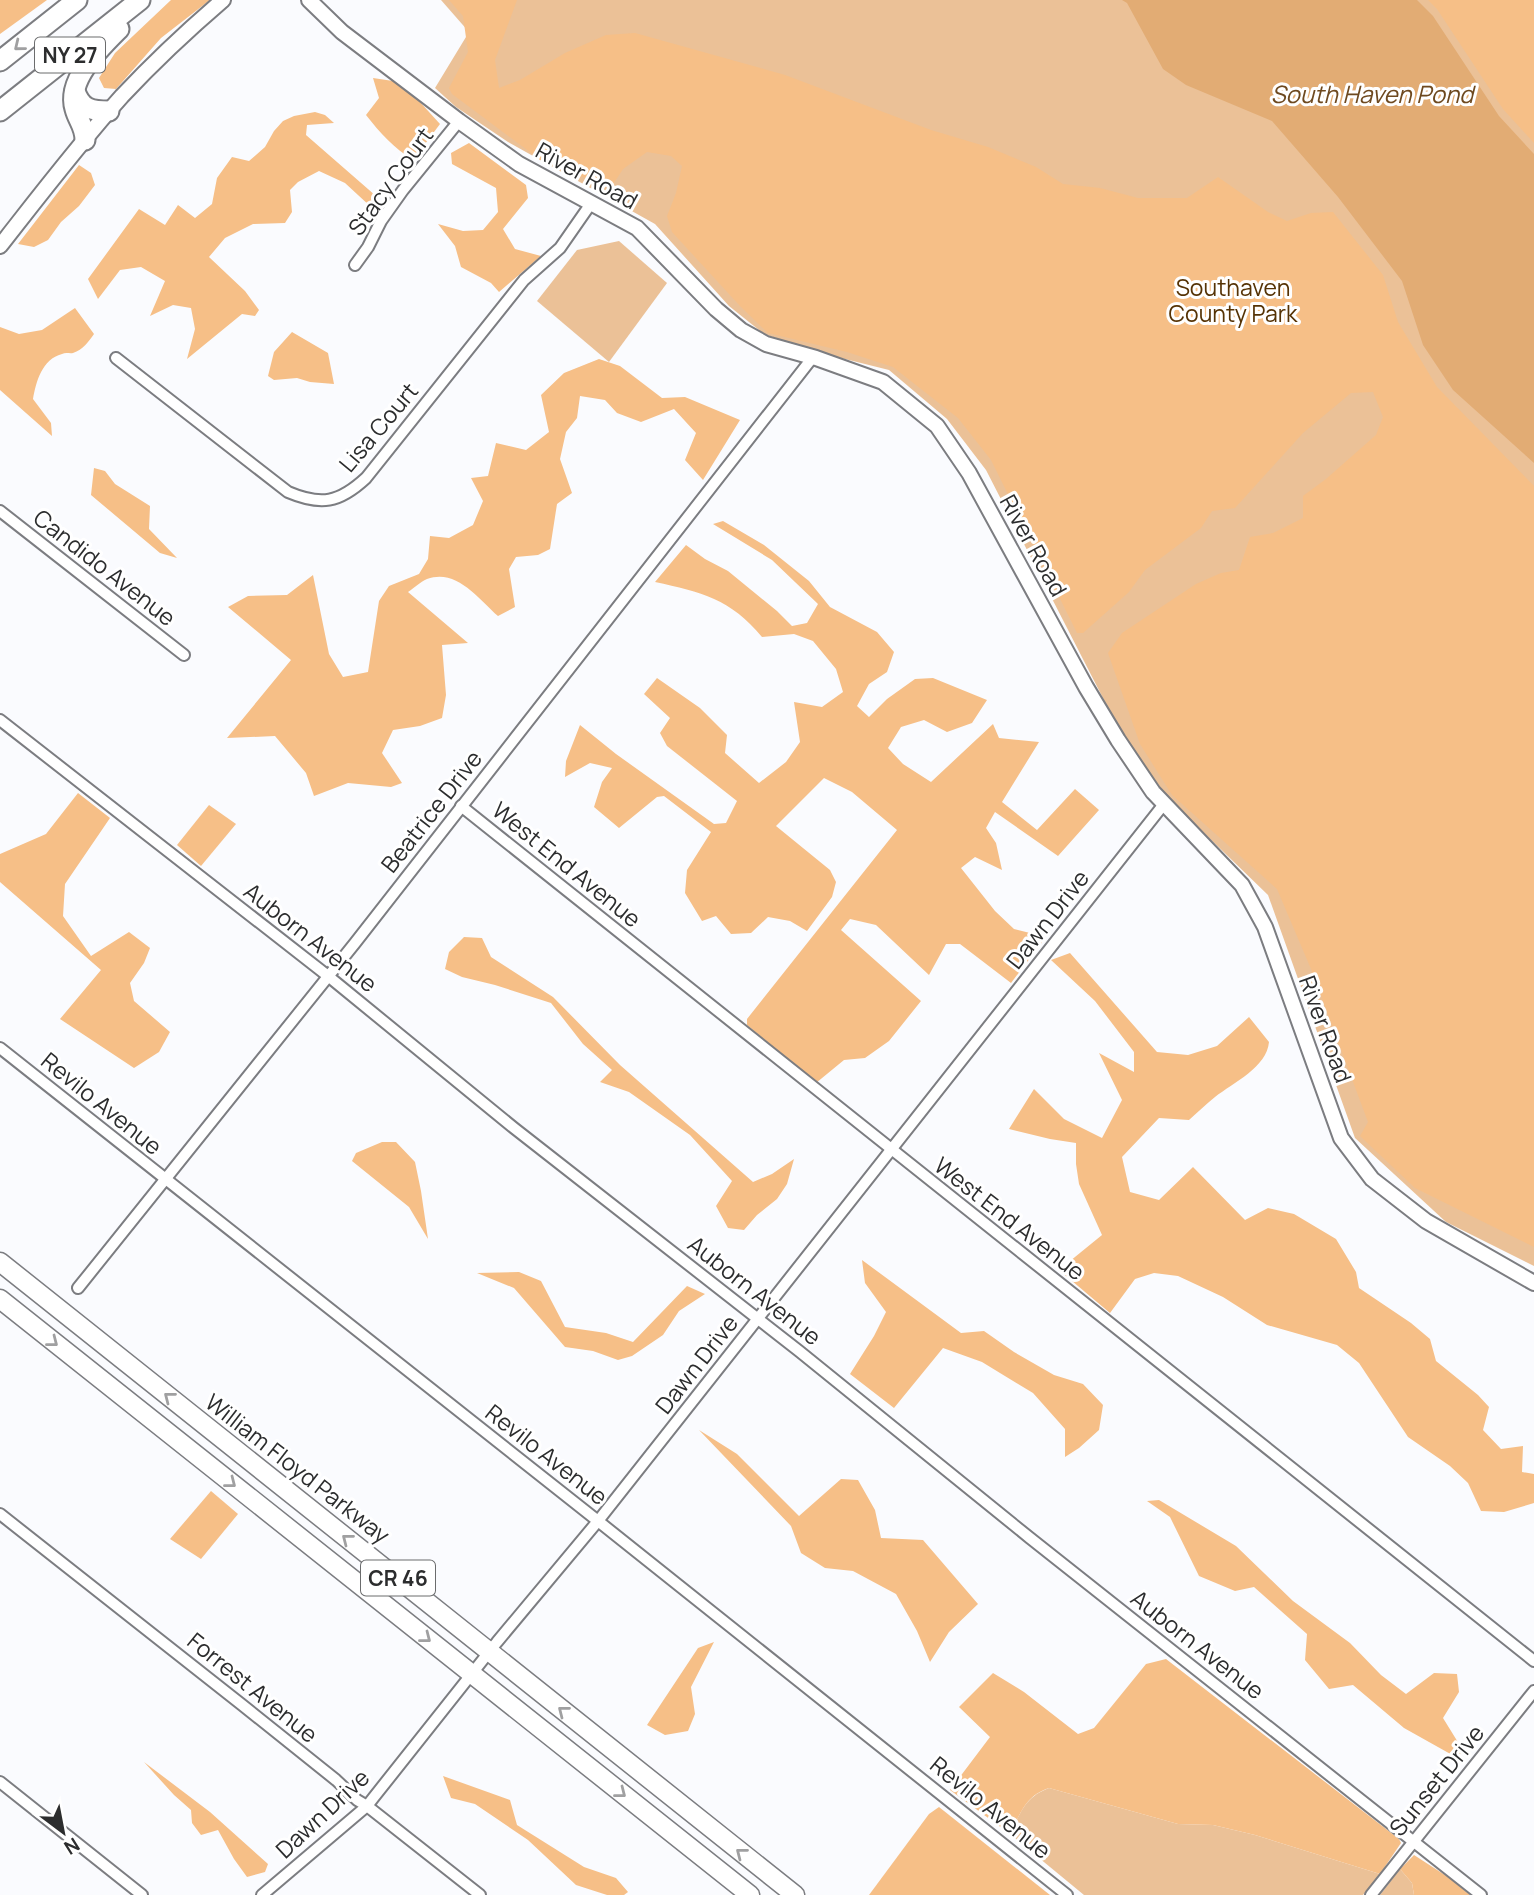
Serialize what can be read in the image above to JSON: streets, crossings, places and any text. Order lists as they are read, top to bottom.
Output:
{
  "streets": {
    "highway": ["NY 27", "William Floyd Parkway", "CR 46"],
    "street": [
      "River Road",
      "Stacy Court",
      "Lisa Court",
      "Candido Avenue",
      "Beatrice Drive",
      "West End Avenue",
      "Dawn Drive",
      "Auborn Avenue",
      "Revilo Avenue",
      "Forrest Avenue",
      "Sunset Drive"
    ]
  },
  "crossings": [
    ["River Road", "Stacy Court"],
    ["River Road", "Lisa Court"],
    ["River Road", "Beatrice Drive"],
    ["River Road", "Dawn Drive"],
    ["Beatrice Drive", "West End Avenue"],
    ["Beatrice Drive", "Auborn Avenue"],
    ["Beatrice Drive", "Revilo Avenue"],
    ["West End Avenue", "Dawn Drive"],
    ["Dawn Drive", "Auborn Avenue"],
    ["Dawn Drive", "Revilo Avenue"],
    ["Dawn Drive", "William Floyd Parkway"],
    ["Dawn Drive", "CR 46"],
    ["Dawn Drive", "Forrest Avenue"],
    ["Auborn Avenue", "Sunset Drive"]
  ],
  "water": ["South Haven Pond"],
  "parks": ["Southaven County Park"],
  "north": "bottom right"
}
